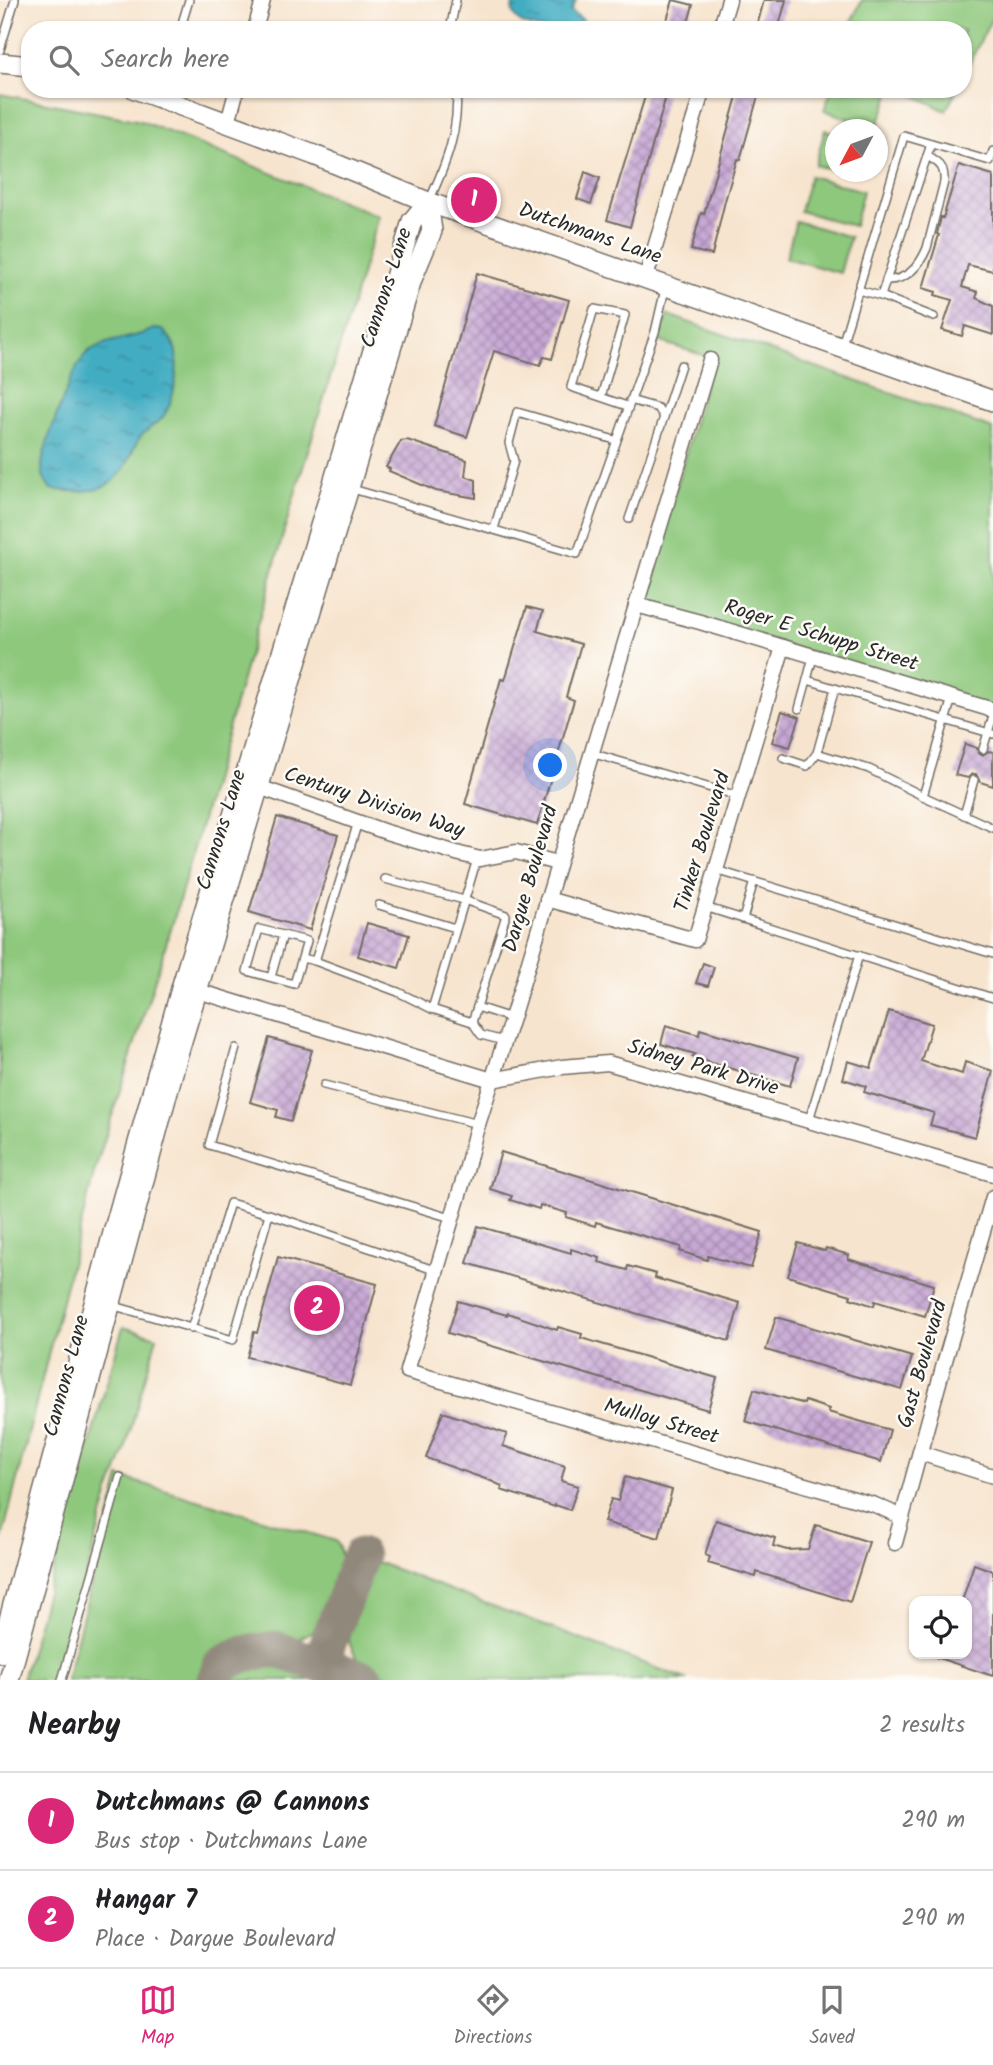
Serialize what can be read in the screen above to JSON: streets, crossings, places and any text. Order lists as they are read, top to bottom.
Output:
{
  "streets": {
    "main road": ["Dutchmans Lane", "Cannons Lane"],
    "street": [
      "Roger E Schupp Street",
      "Century Division Way",
      "Tinker Boulevard",
      "Dargue Boulevard",
      "Sidney Park Drive",
      "Gast Boulevard",
      "Mulloy Street"
    ]
  },
  "crossings": [
    ["Dutchmans Lane", "Cannons Lane"],
    ["Cannons Lane", "Century Division Way"],
    ["Cannons Lane", "Sidney Park Drive"],
    ["Roger E Schupp Street", "Tinker Boulevard"],
    ["Roger E Schupp Street", "Dargue Boulevard"],
    ["Century Division Way", "Dargue Boulevard"],
    ["Tinker Boulevard", "Dargue Boulevard"],
    ["Dargue Boulevard", "Sidney Park Drive"],
    ["Dargue Boulevard", "Mulloy Street"],
    ["Gast Boulevard", "Mulloy Street"]
  ],
  "north": "bottom left",
  "page": {
    "search": "Search here",
    "pins": ["1", "2"],
    "heading": ["Nearby", "2 results"],
    "list": [
      {
        "mark": "1",
        "name": "Dutchmans @ Cannons",
        "note": "Bus stop · Dutchmans Lane",
        "value": "290 m"
      },
      {
        "mark": "2",
        "name": "Hangar 7",
        "note": "Place · Dargue Boulevard",
        "value": "290 m"
      }
    ],
    "nav": ["Map", "Directions", "Saved"]
  }
}
